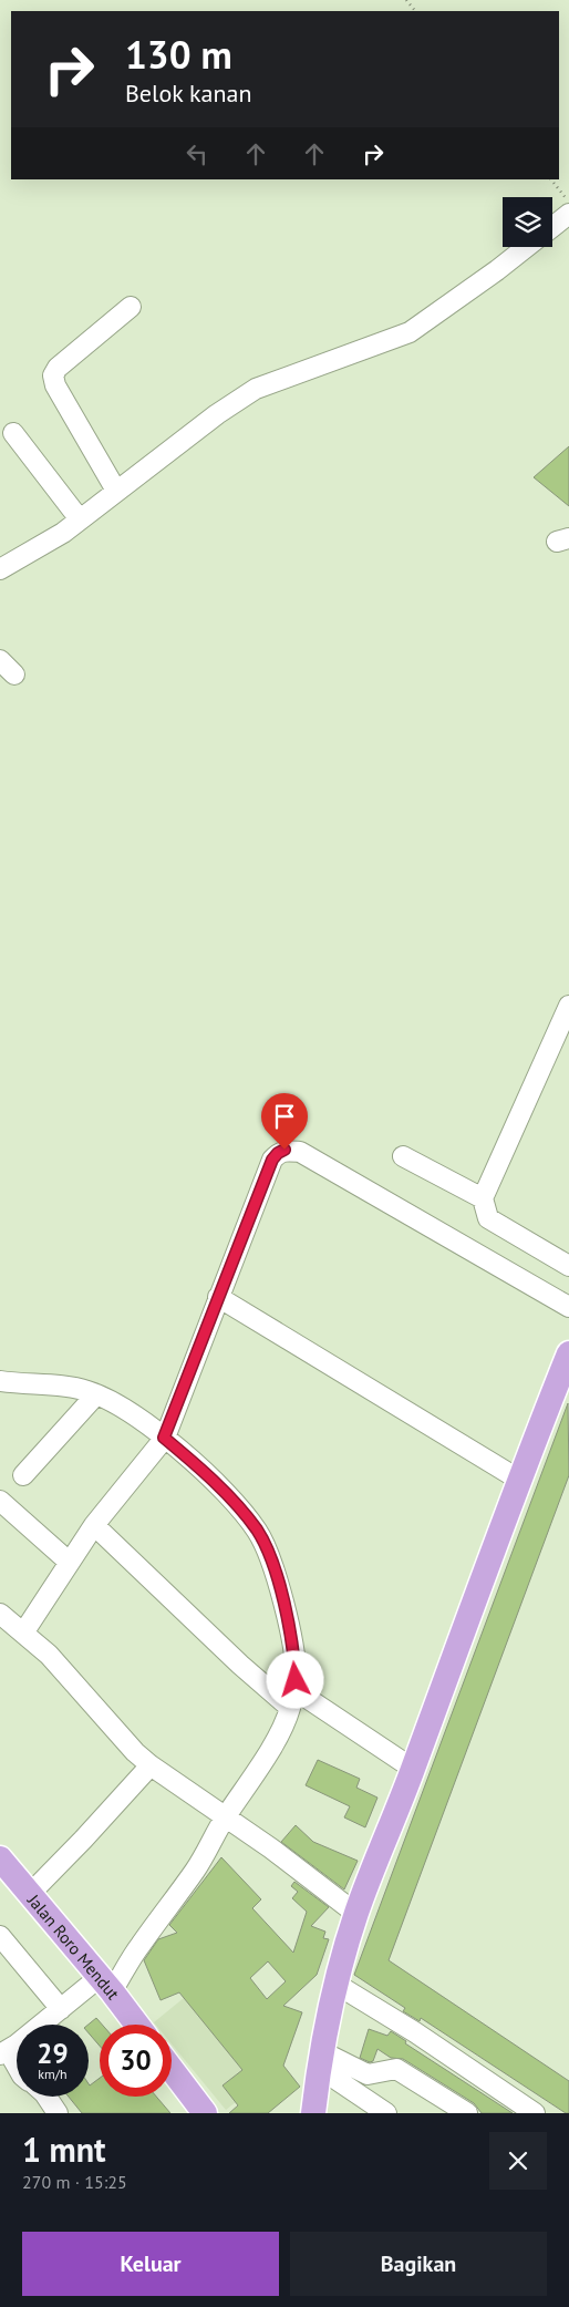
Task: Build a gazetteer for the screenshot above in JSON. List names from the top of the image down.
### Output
{
  "streets": {
    "main road": ["Jalan Roro Mendut"]
  },
  "page": {
    "turn": ["130 m", "Belok kanan"],
    "speed": "29 km/h",
    "limit": "30",
    "heading": ["1 mnt", "270 m · 15:25"],
    "buttons": ["Keluar", "Bagikan"]
  }
}
